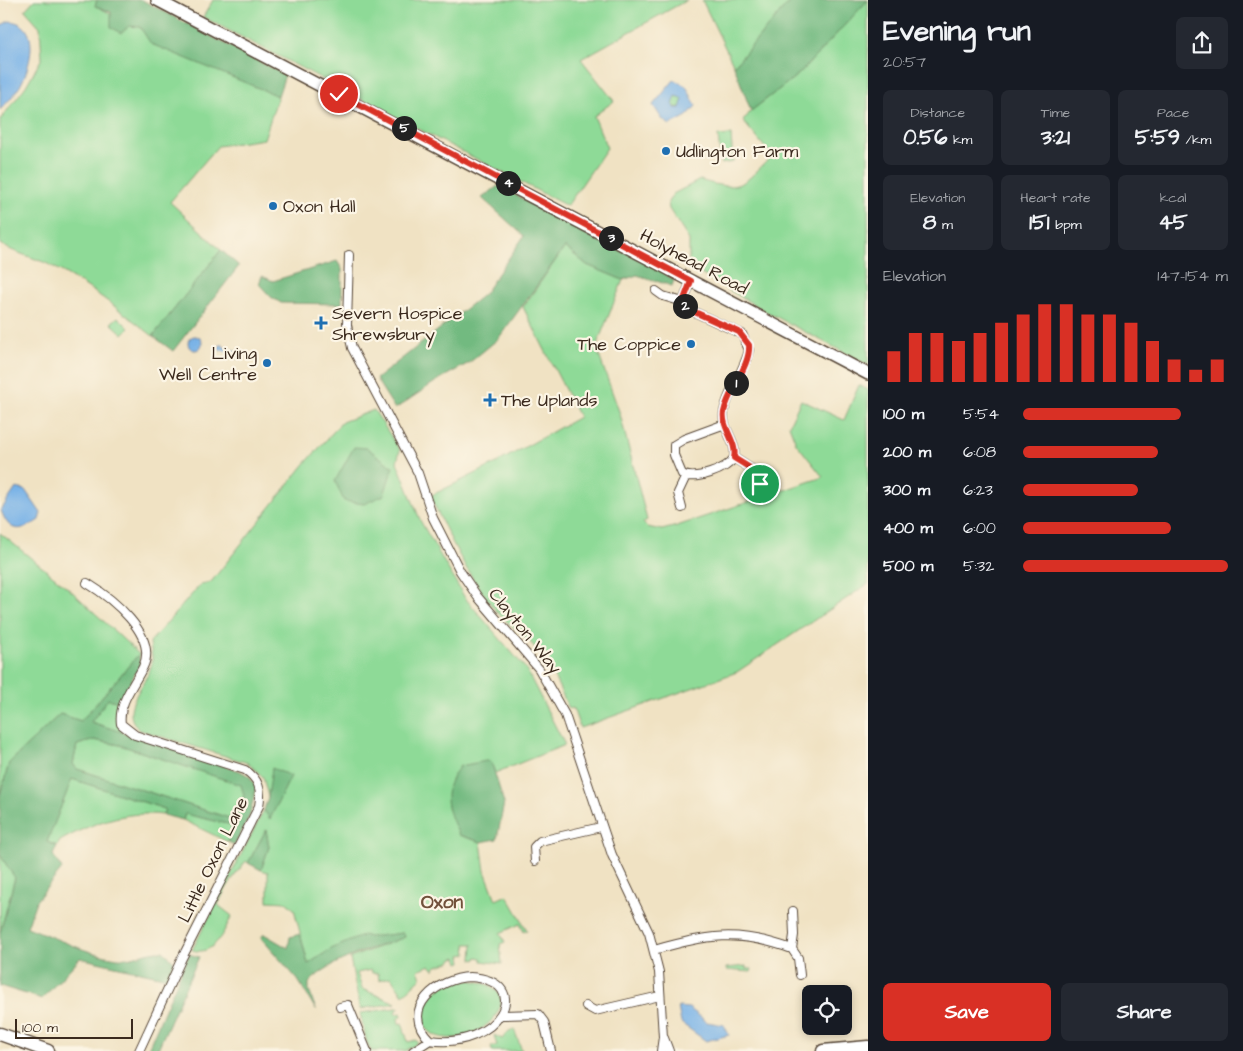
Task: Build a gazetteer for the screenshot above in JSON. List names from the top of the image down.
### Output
{
  "streets": {
    "main road": ["Holyhead Road"],
    "street": ["Clayton Way", "Little Oxon Lane"]
  },
  "districts": ["Oxon"],
  "places": {
    "other": [
      "Udlington Farm",
      "Oxon Hall",
      "The Coppice",
      "Living Well Centre"
    ],
    "health": ["Severn Hospice Shrewsbury", "The Uplands"]
  },
  "scale_bar": "100 m",
  "page": {
    "heading": ["Evening run", "20:57"],
    "stats": [
      ["Distance", "0.56 km"],
      ["Time", "3:21"],
      ["Pace", "5:59 /km"],
      ["Elevation", "8 m"],
      ["Heart rate", "151 bpm"],
      ["kcal", "45"]
    ],
    "pins": [
      "5",
      "4",
      "3",
      "2",
      "1"
    ],
    "chart": ["Elevation", "147–154 m"],
    "list": [
      {
        "name": "100 m",
        "note": "5:54"
      },
      {
        "name": "200 m",
        "note": "6:08"
      },
      {
        "name": "300 m",
        "note": "6:23"
      },
      {
        "name": "400 m",
        "note": "6:00"
      },
      {
        "name": "500 m",
        "note": "5:32"
      }
    ],
    "buttons": ["Save", "Share"],
    "scale": "100 m"
  }
}
